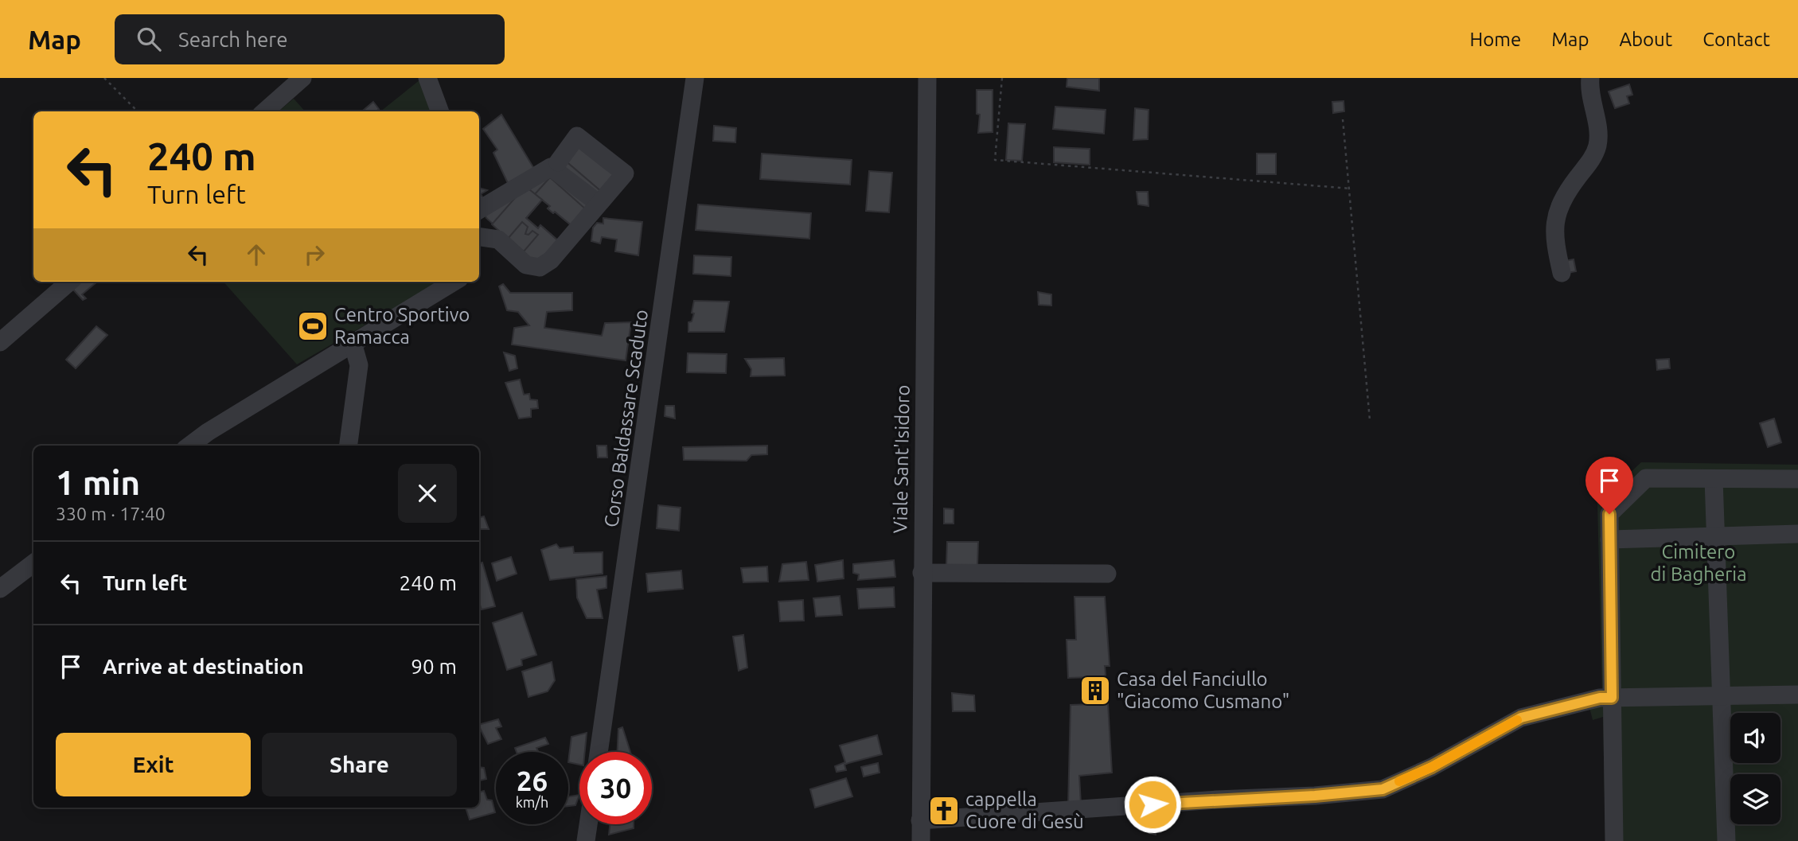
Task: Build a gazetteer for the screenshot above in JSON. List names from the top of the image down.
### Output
{
  "streets": {
    "street": ["Corso Baldassare Scaduto", "Viale Sant'Isidoro"]
  },
  "parks": ["Cimitero di Bagheria"],
  "places": {
    "sports": ["Centro Sportivo Ramacca"],
    "building": ["Casa del Fanciullo \"Giacomo Cusmano\""],
    "church": ["cappella Cuore di Gesù"]
  },
  "page": {
    "header": "Map",
    "search": "Search here",
    "nav": [
      "Home",
      "Map",
      "About",
      "Contact"
    ],
    "turn": ["240 m", "Turn left"],
    "heading": ["1 min", "330 m · 17:40"],
    "list": [
      {
        "name": "Turn left",
        "value": "240 m"
      },
      {
        "name": "Arrive at destination",
        "value": "90 m"
      }
    ],
    "buttons": ["Exit", "Share"],
    "speed": "26 km/h",
    "limit": "30"
  }
}
